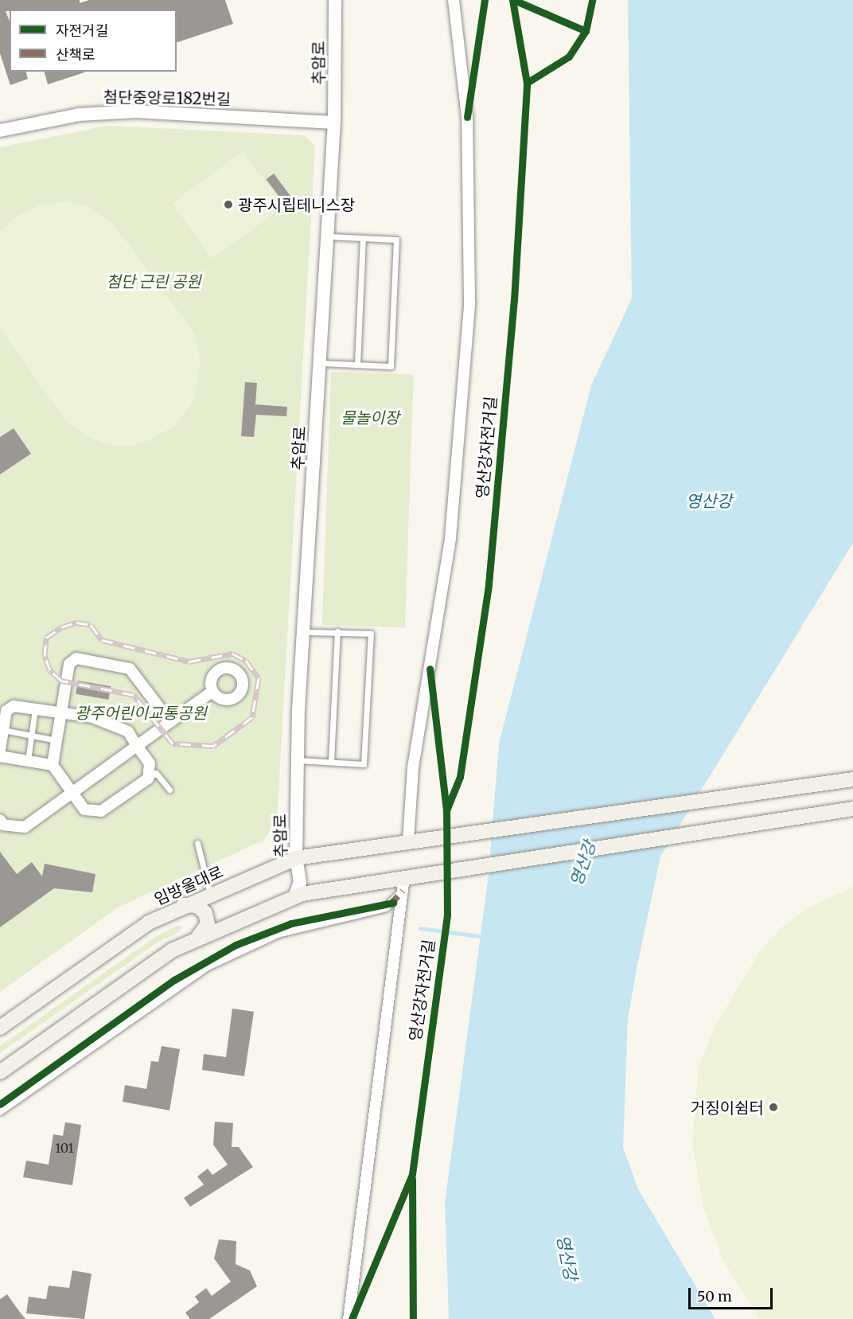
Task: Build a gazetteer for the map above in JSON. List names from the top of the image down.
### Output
{
  "streets": {
    "main road": ["임방울대로"],
    "street": ["추암로", "첨단중앙로182번길"],
    "cycle path": ["영산강자전거길"]
  },
  "crossings": [
    ["추암로", "첨단중앙로182번길"],
    ["추암로", "임방울대로"]
  ],
  "water": ["영산강"],
  "parks": ["첨단 근린 공원", "물놀이장", "광주어린이교통공원"],
  "places": ["광주시립테니스장", "거징이쉼터"],
  "house_numbers": ["101"],
  "legend": ["자전거길", "산책로"],
  "scale_bar": "50 m"
}
